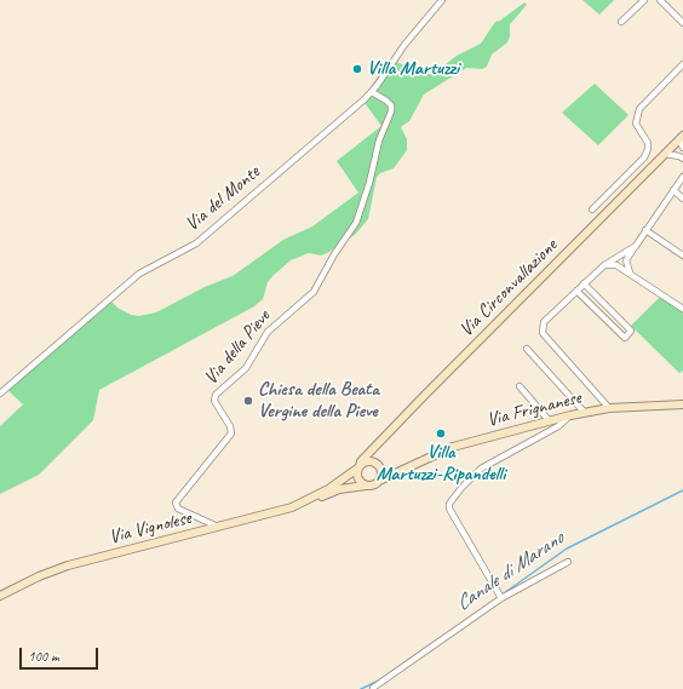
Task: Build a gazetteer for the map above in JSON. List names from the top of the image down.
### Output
{
  "streets": {
    "main road": ["Via Circonvallazione", "Via Frignanese", "Via Vignolese"],
    "street": ["Via del Monte", "Via della Pieve"]
  },
  "crossings": [
    ["Via del Monte", "Via della Pieve"],
    ["Via Circonvallazione", "Via Frignanese"],
    ["Via Circonvallazione", "Via Vignolese"],
    ["Via della Pieve", "Via Vignolese"]
  ],
  "water": ["Canale di Marano"],
  "places": ["Villa Martuzzi", "Chiesa della Beata Vergine della Pieve", "Villa Martuzzi-Ripandelli"],
  "scale_bar": "100 m"
}
